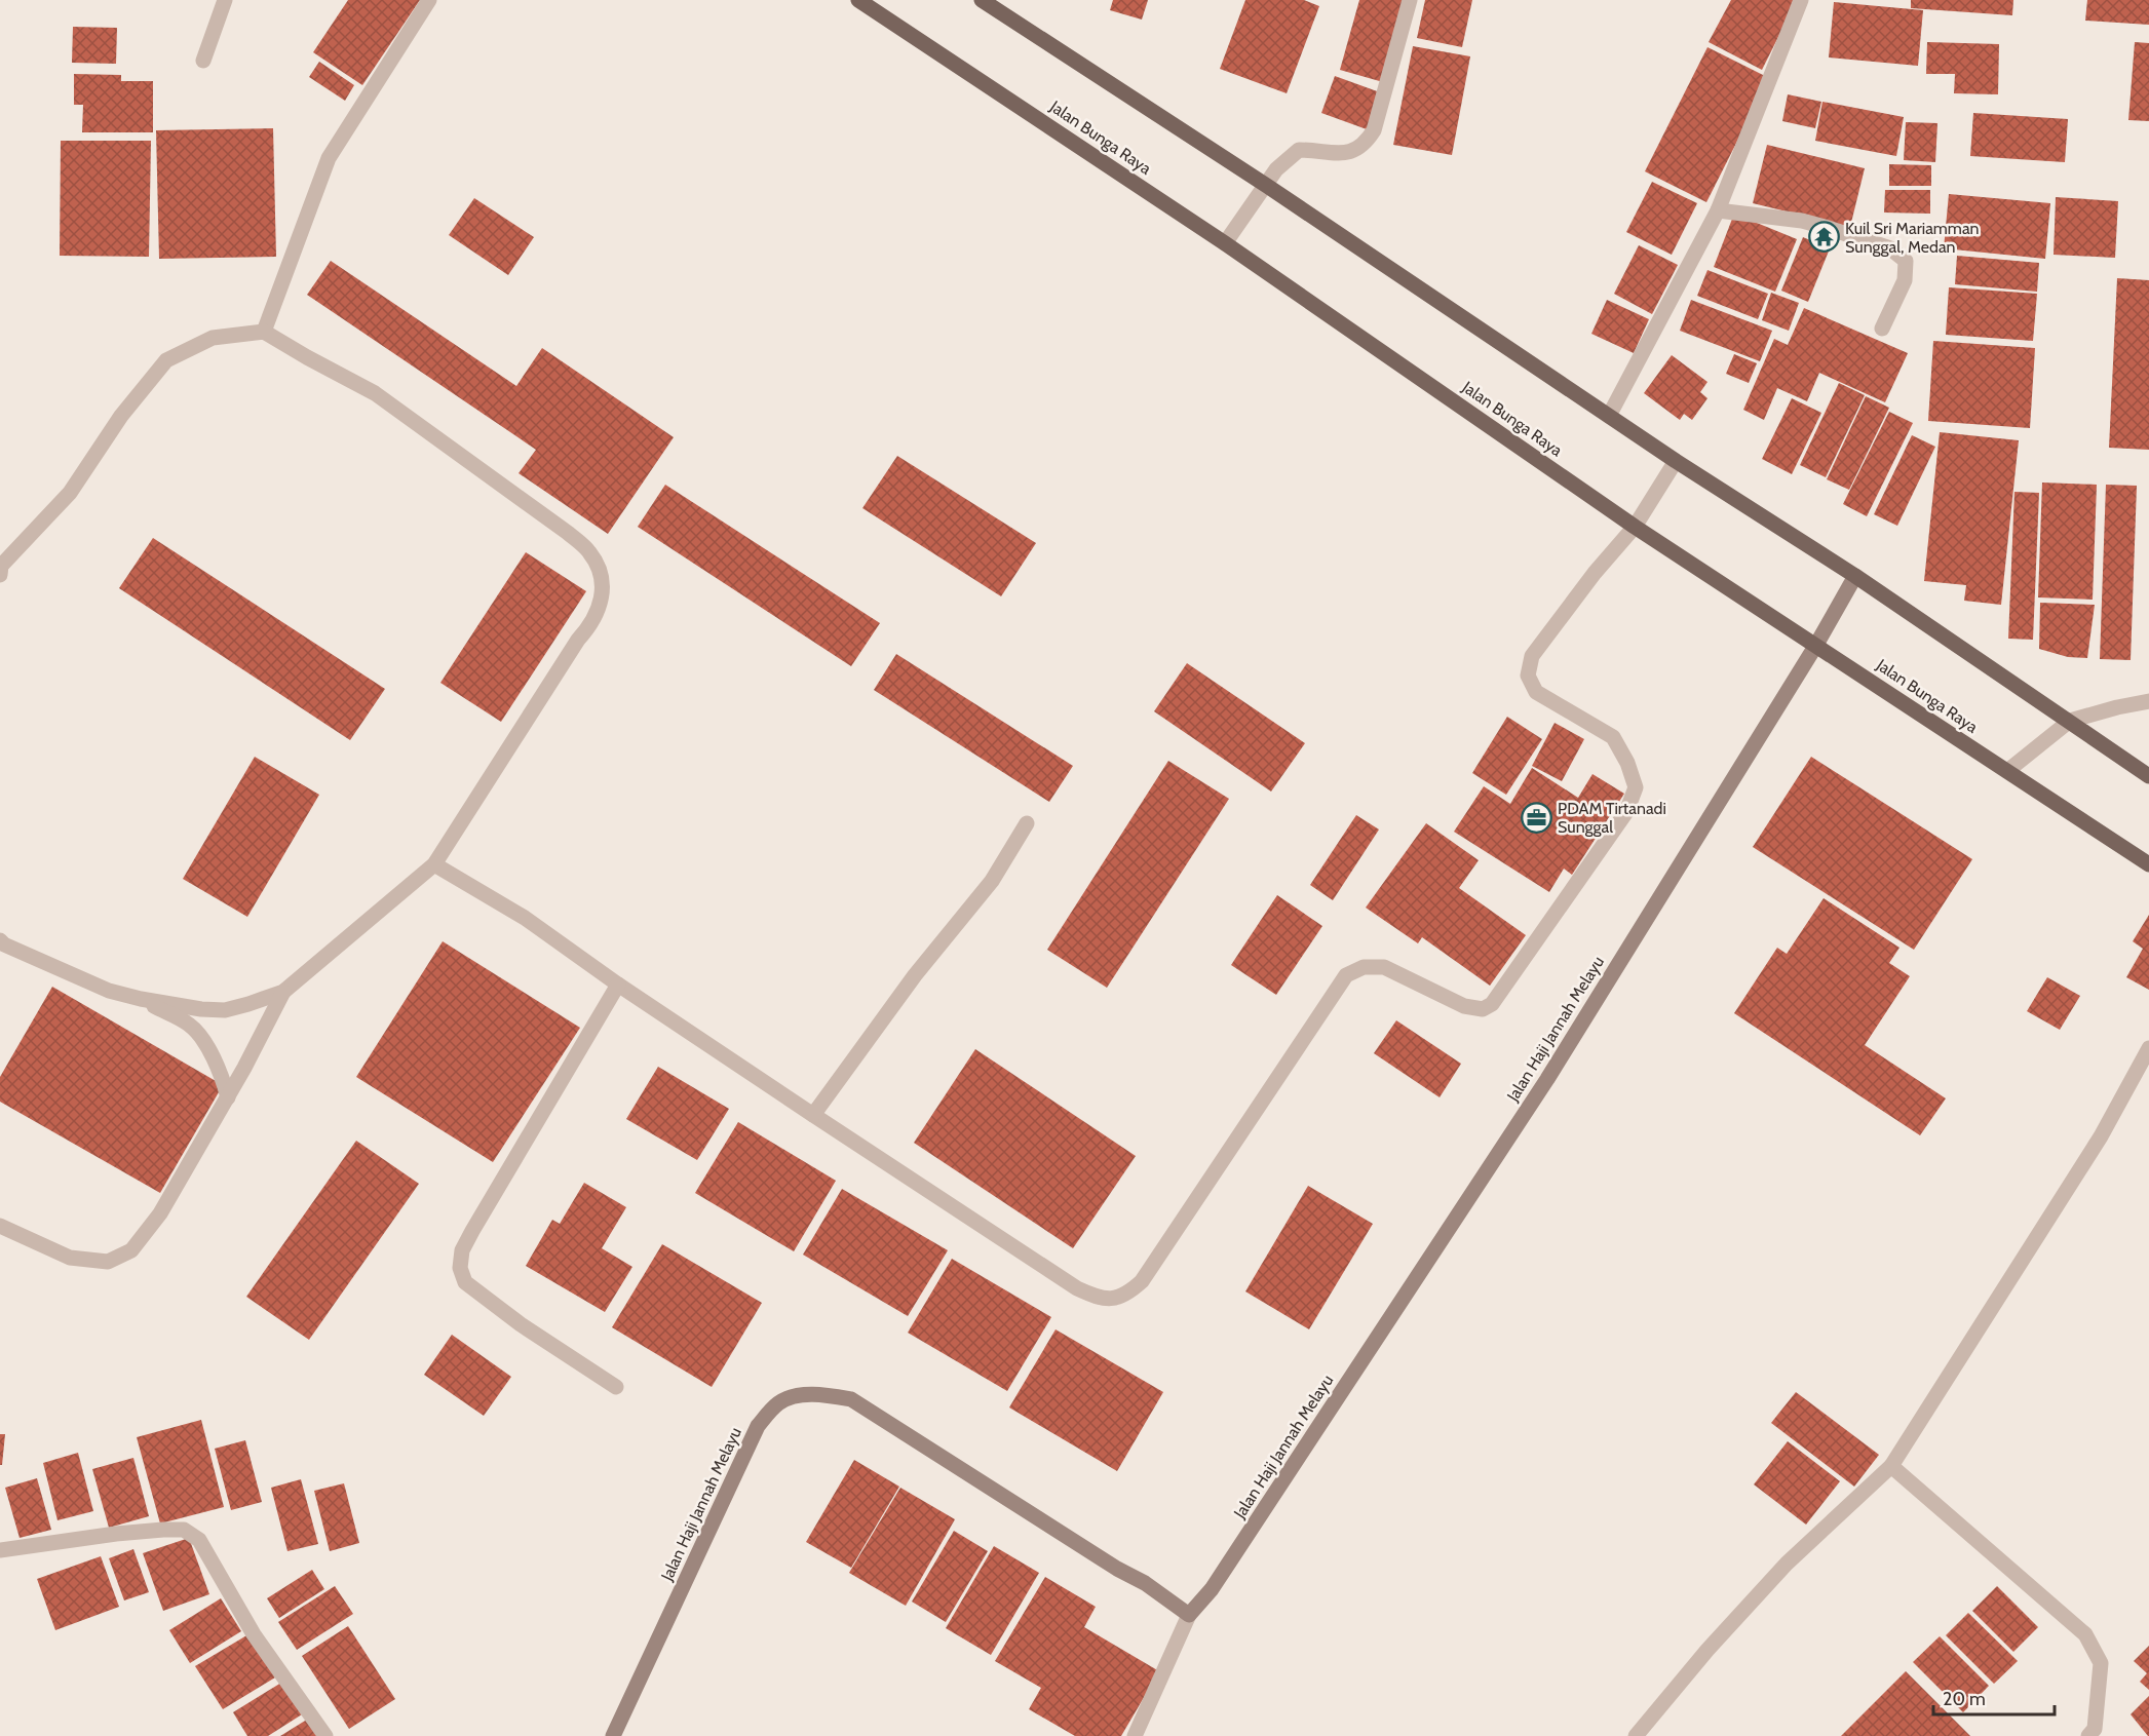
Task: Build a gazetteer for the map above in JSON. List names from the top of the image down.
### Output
{
  "streets": {
    "main road": ["Jalan Bunga Raya", "Jalan Haji Jannah Melayu"]
  },
  "crossings": [
    ["Jalan Bunga Raya", "Jalan Haji Jannah Melayu"]
  ],
  "places": {
    "temple": ["Kuil Sri Mariamman Sunggal, Medan"],
    "office": ["PDAM Tirtanadi Sunggal"]
  },
  "scale_bar": "20 m"
}
